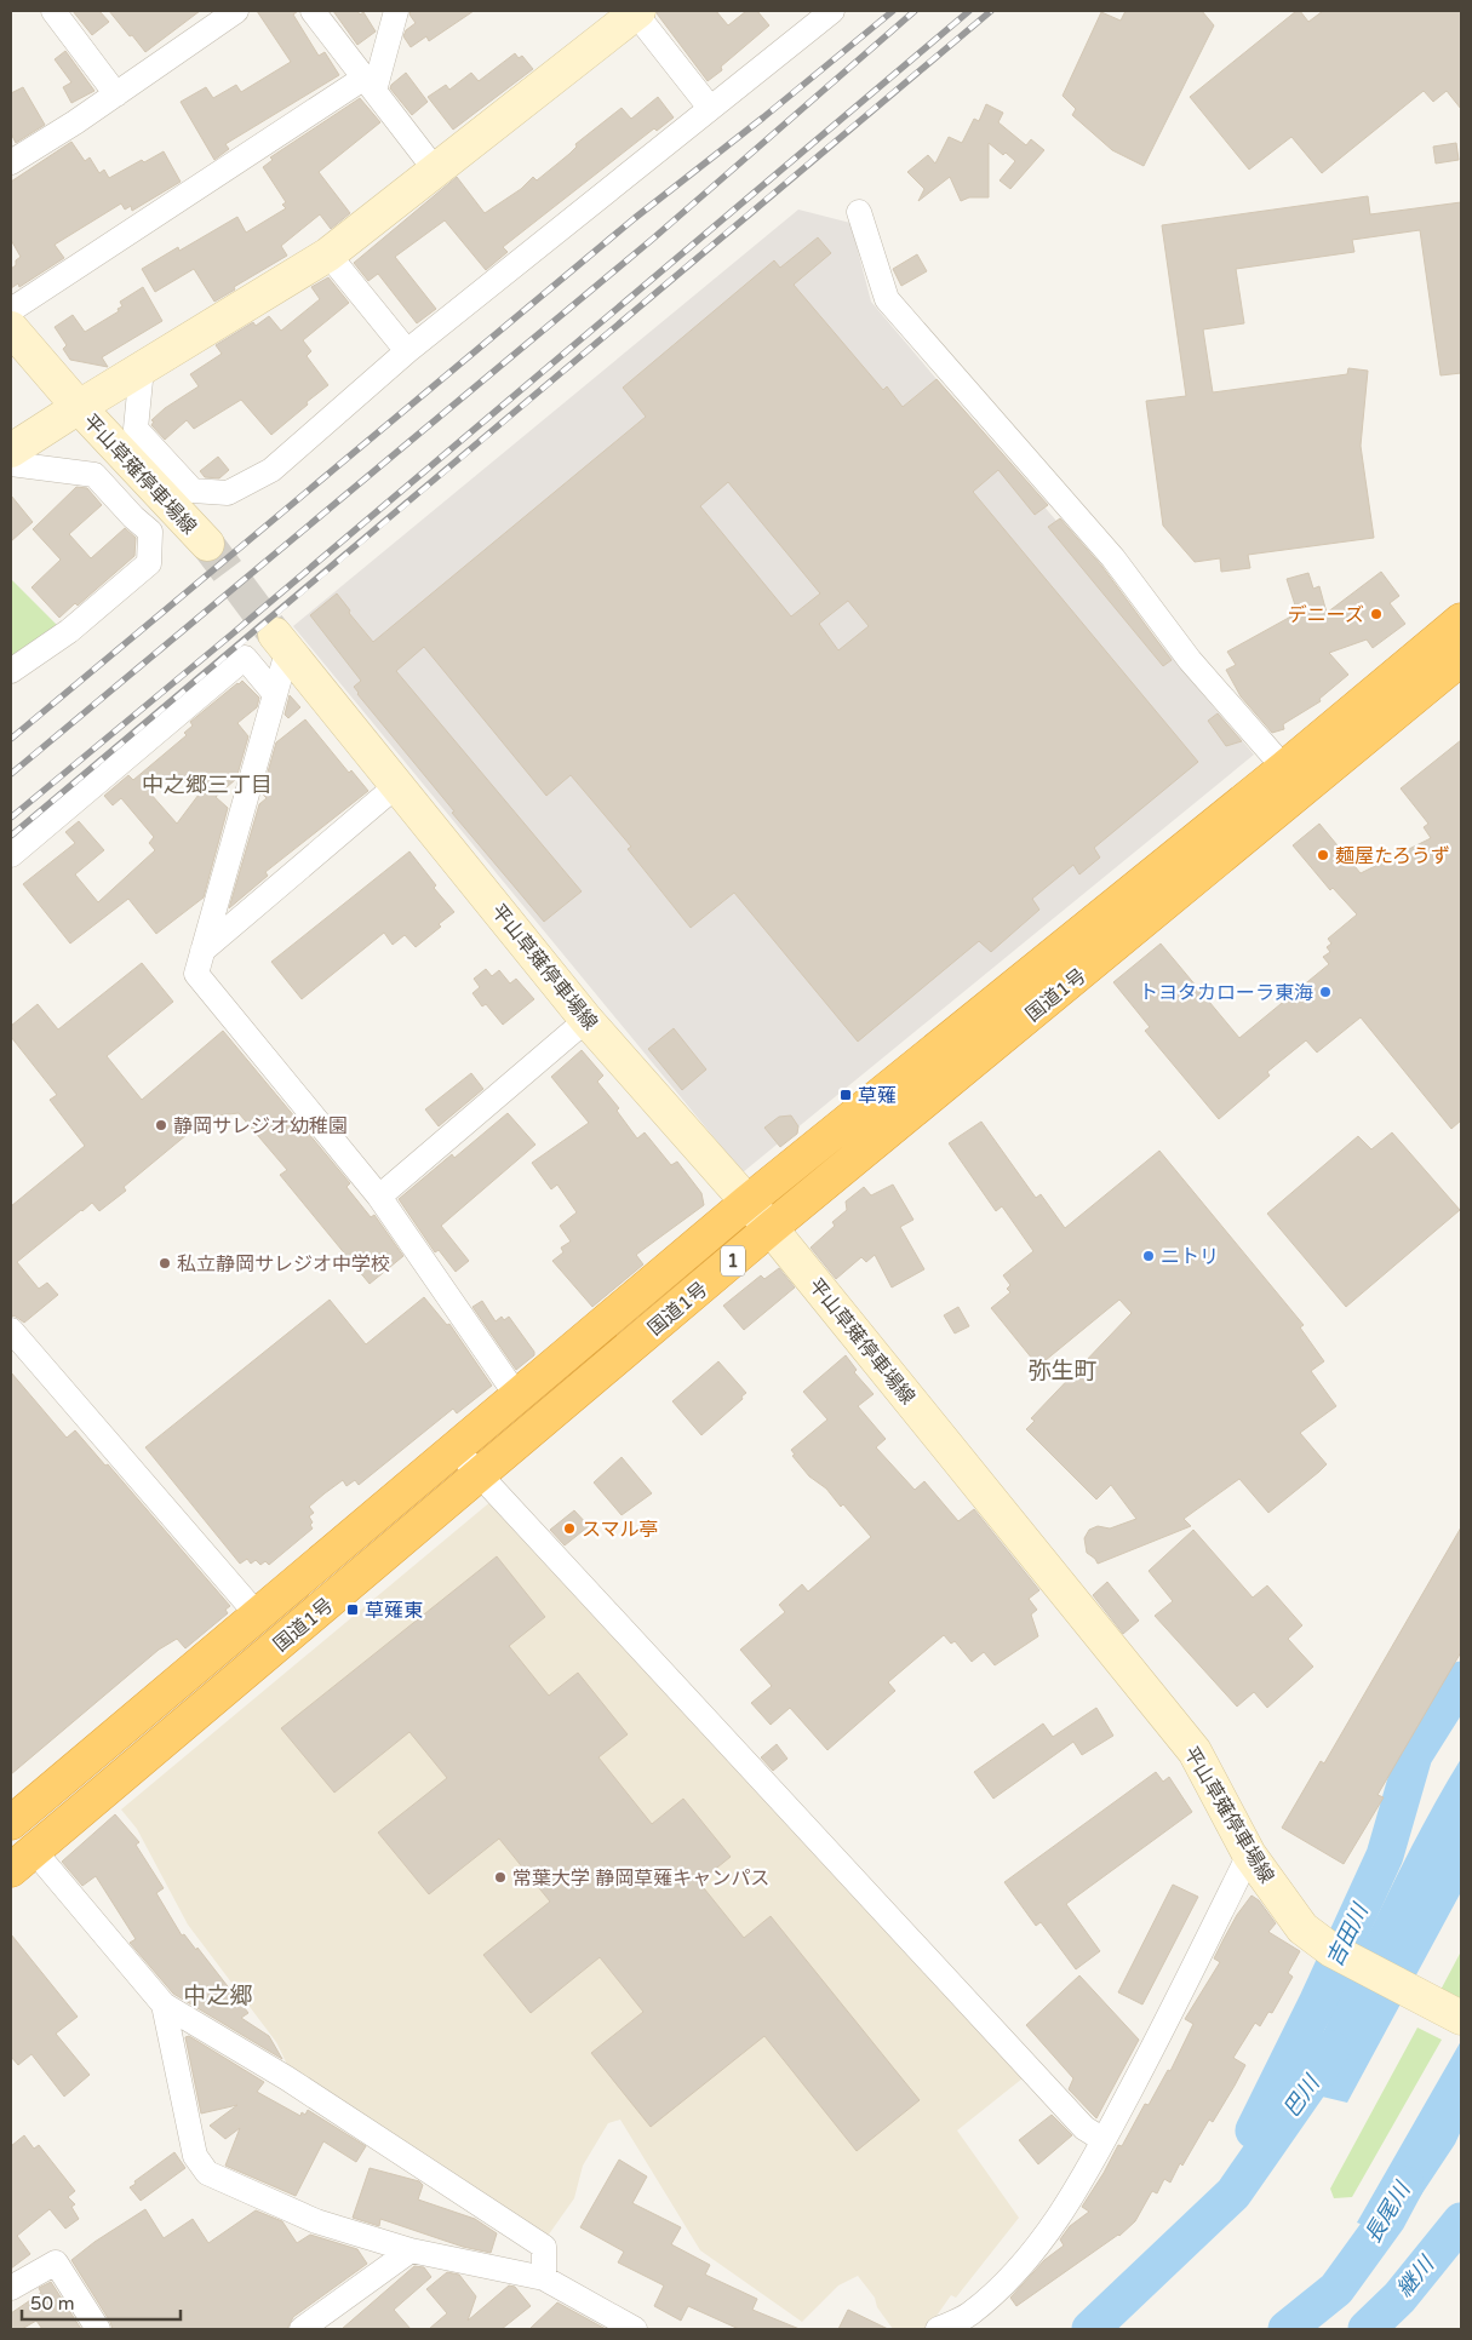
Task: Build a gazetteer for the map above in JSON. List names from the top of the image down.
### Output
{
  "streets": {
    "highway": ["国道1号", "1"],
    "main road": ["平山草薙停車場線"]
  },
  "crossings": [
    ["平山草薙停車場線", "国道1号"]
  ],
  "districts": ["中之郷三丁目", "弥生町", "中之郷"],
  "water": [
    "吉田川",
    "巴川",
    "長尾川",
    "継川"
  ],
  "places": {
    "other": [
      "デニーズ",
      "麺屋たろうず",
      "トヨタカローラ東海",
      "静岡サレジオ幼稚園",
      "ニトリ",
      "私立静岡サレジオ中学校",
      "スマル亭",
      "常葉大学 静岡草薙キャンパス"
    ],
    "transit": ["草薙", "草薙東"]
  },
  "scale_bar": "50 m"
}
